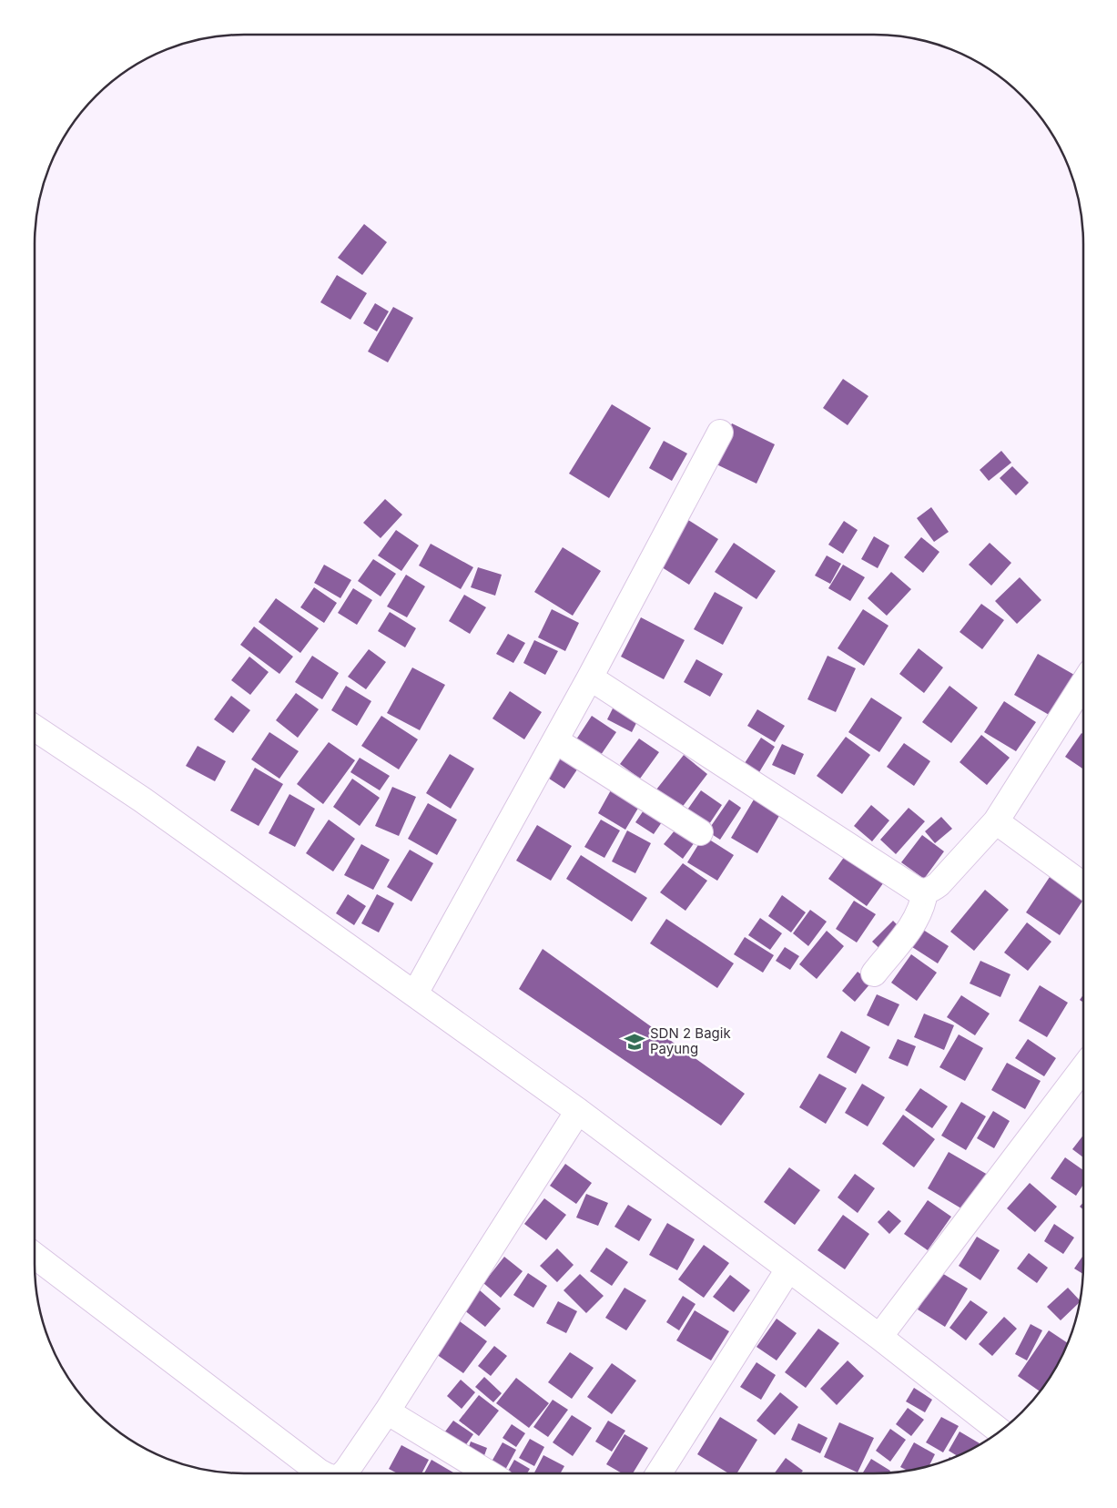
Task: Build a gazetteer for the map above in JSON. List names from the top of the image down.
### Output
{
  "places": {
    "school or university": ["SDN 2 Bagik Payung"]
  }
}
